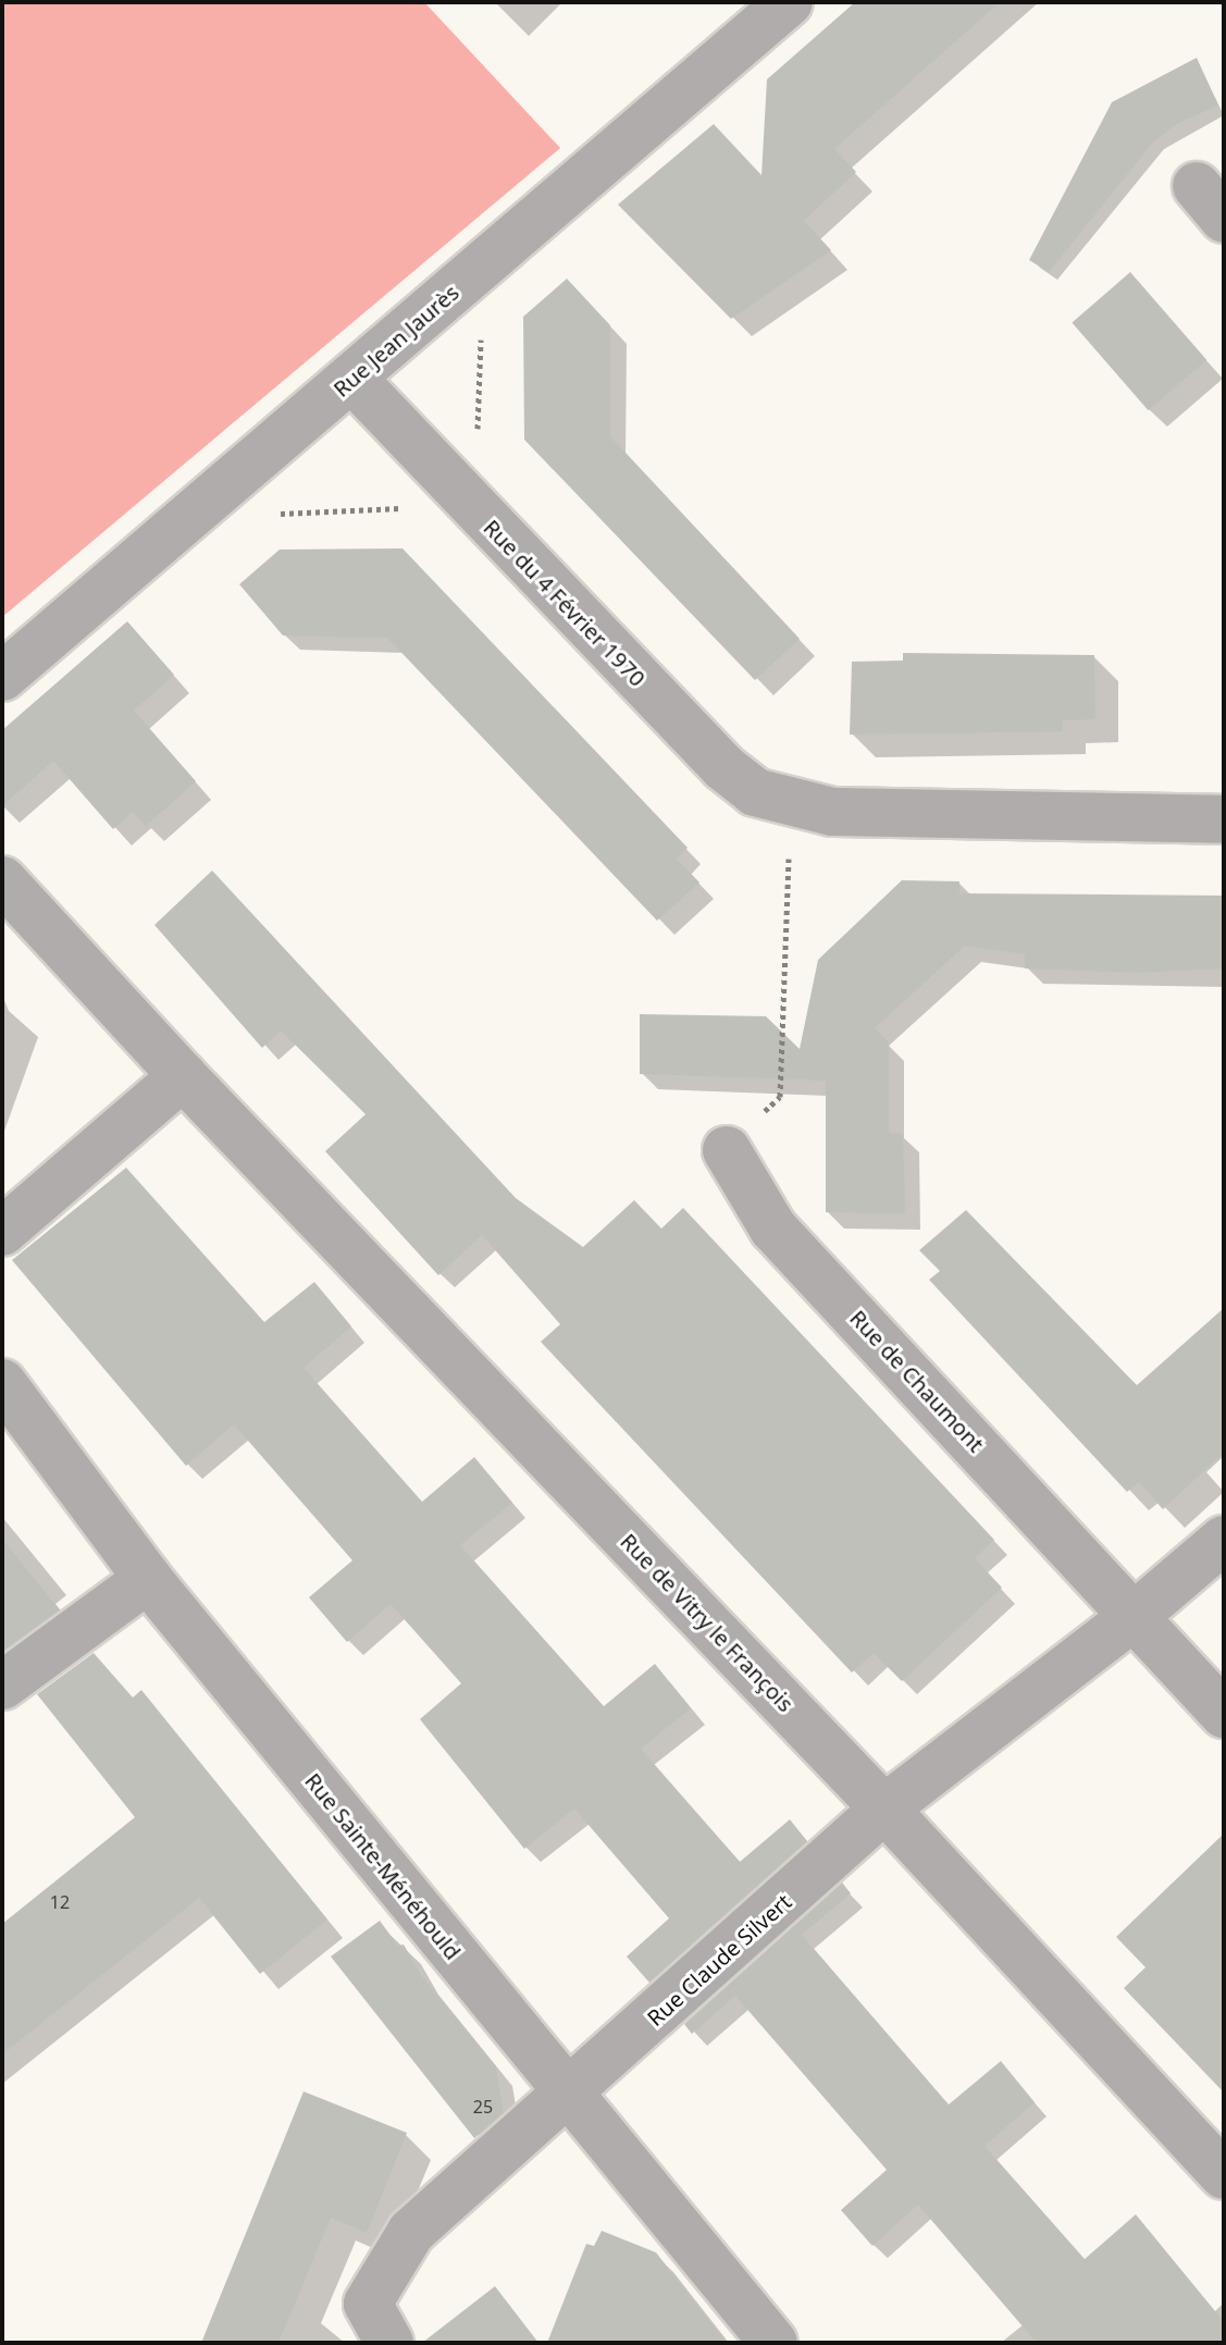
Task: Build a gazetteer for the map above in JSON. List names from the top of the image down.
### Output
{
  "streets": {
    "street": [
      "Rue Jean Jaurès",
      "Rue du 4 Février 1970",
      "Rue de Chaumont",
      "Rue de Vitry le François",
      "Rue Sainte-Ménéhould",
      "Rue Claude Silvert"
    ]
  },
  "crossings": [
    ["Rue Jean Jaurès", "Rue du 4 Février 1970"],
    ["Rue de Chaumont", "Rue Claude Silvert"],
    ["Rue de Vitry le François", "Rue Claude Silvert"],
    ["Rue Sainte-Ménéhould", "Rue Claude Silvert"]
  ],
  "house_numbers": ["12", "25"]
}
